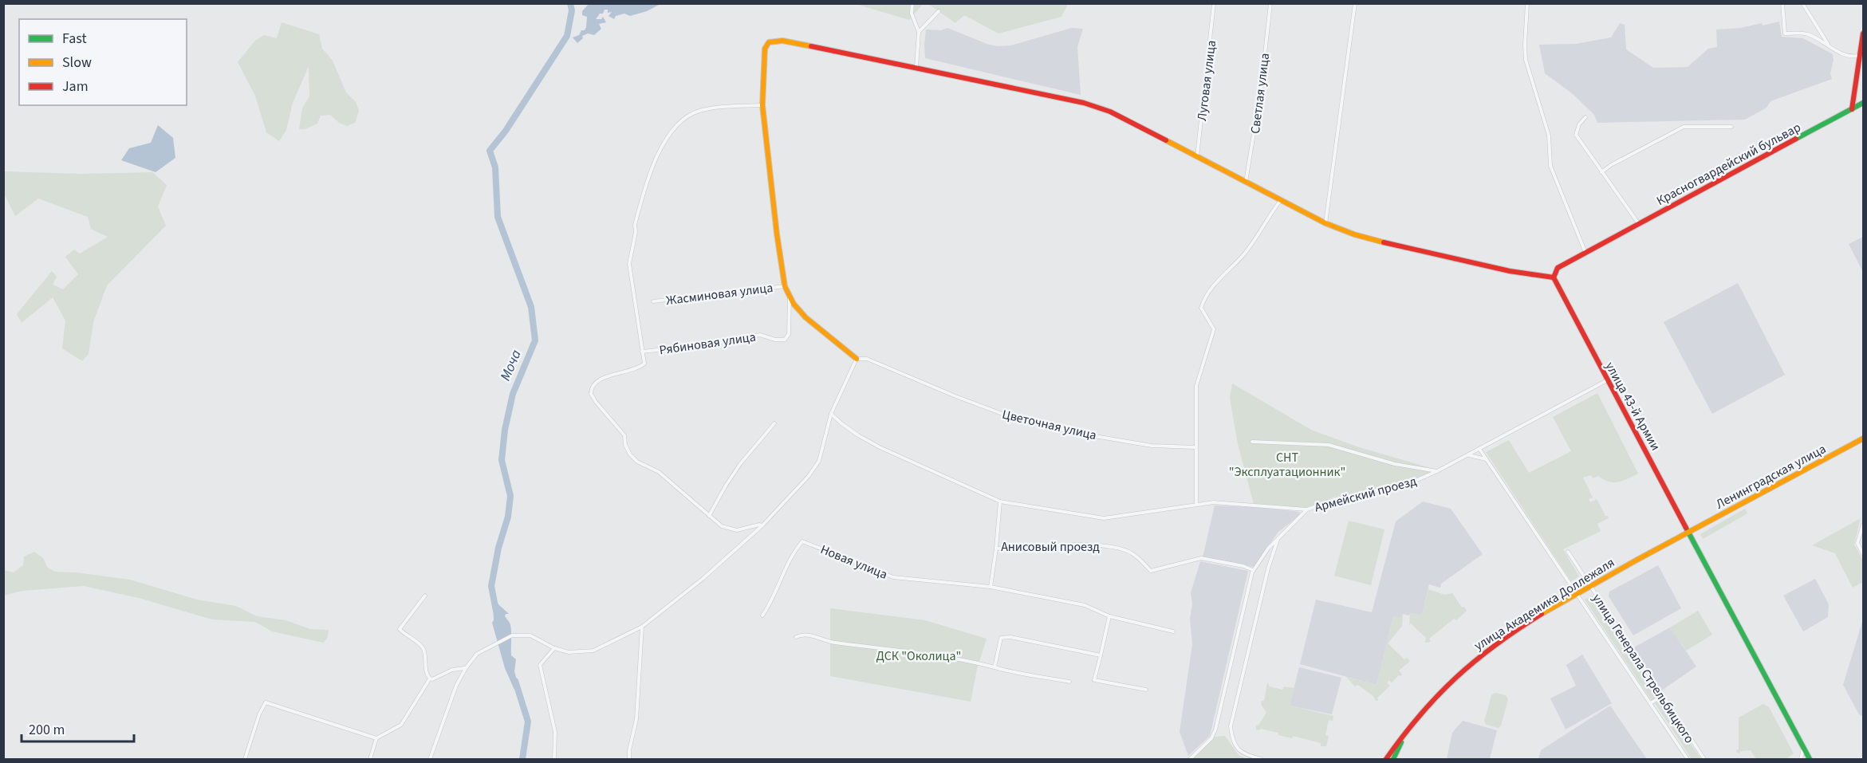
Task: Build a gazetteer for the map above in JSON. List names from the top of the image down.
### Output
{
  "streets": {
    "street": [
      "Луговая улица",
      "Светлая улица",
      "Красногвардейский бульвар",
      "Жасминовая улица",
      "Рябиновая улица",
      "улица 43-й Армии",
      "Цветочная улица",
      "Ленинградская улица",
      "Армейский проезд",
      "Анисовый проезд",
      "Новая улица",
      "улица Академика Доллежаля",
      "улица Генерала Стрельбицкого"
    ]
  },
  "crossings": [
    ["Красногвардейский бульвар", "улица 43-й Армии"],
    ["улица 43-й Армии", "Ленинградская улица"],
    ["улица 43-й Армии", "Армейский проезд"],
    ["улица 43-й Армии", "улица Академика Доллежаля"],
    ["Ленинградская улица", "улица Академика Доллежаля"],
    ["Армейский проезд", "улица Генерала Стрельбицкого"],
    ["улица Академика Доллежаля", "улица Генерала Стрельбицкого"]
  ],
  "water": ["Моча"],
  "parks": ["СНТ \"Эксплуатационник\"", "ДСК \"Околица\""],
  "legend": ["Fast", "Slow", "Jam"],
  "scale_bar": "200 m"
}
